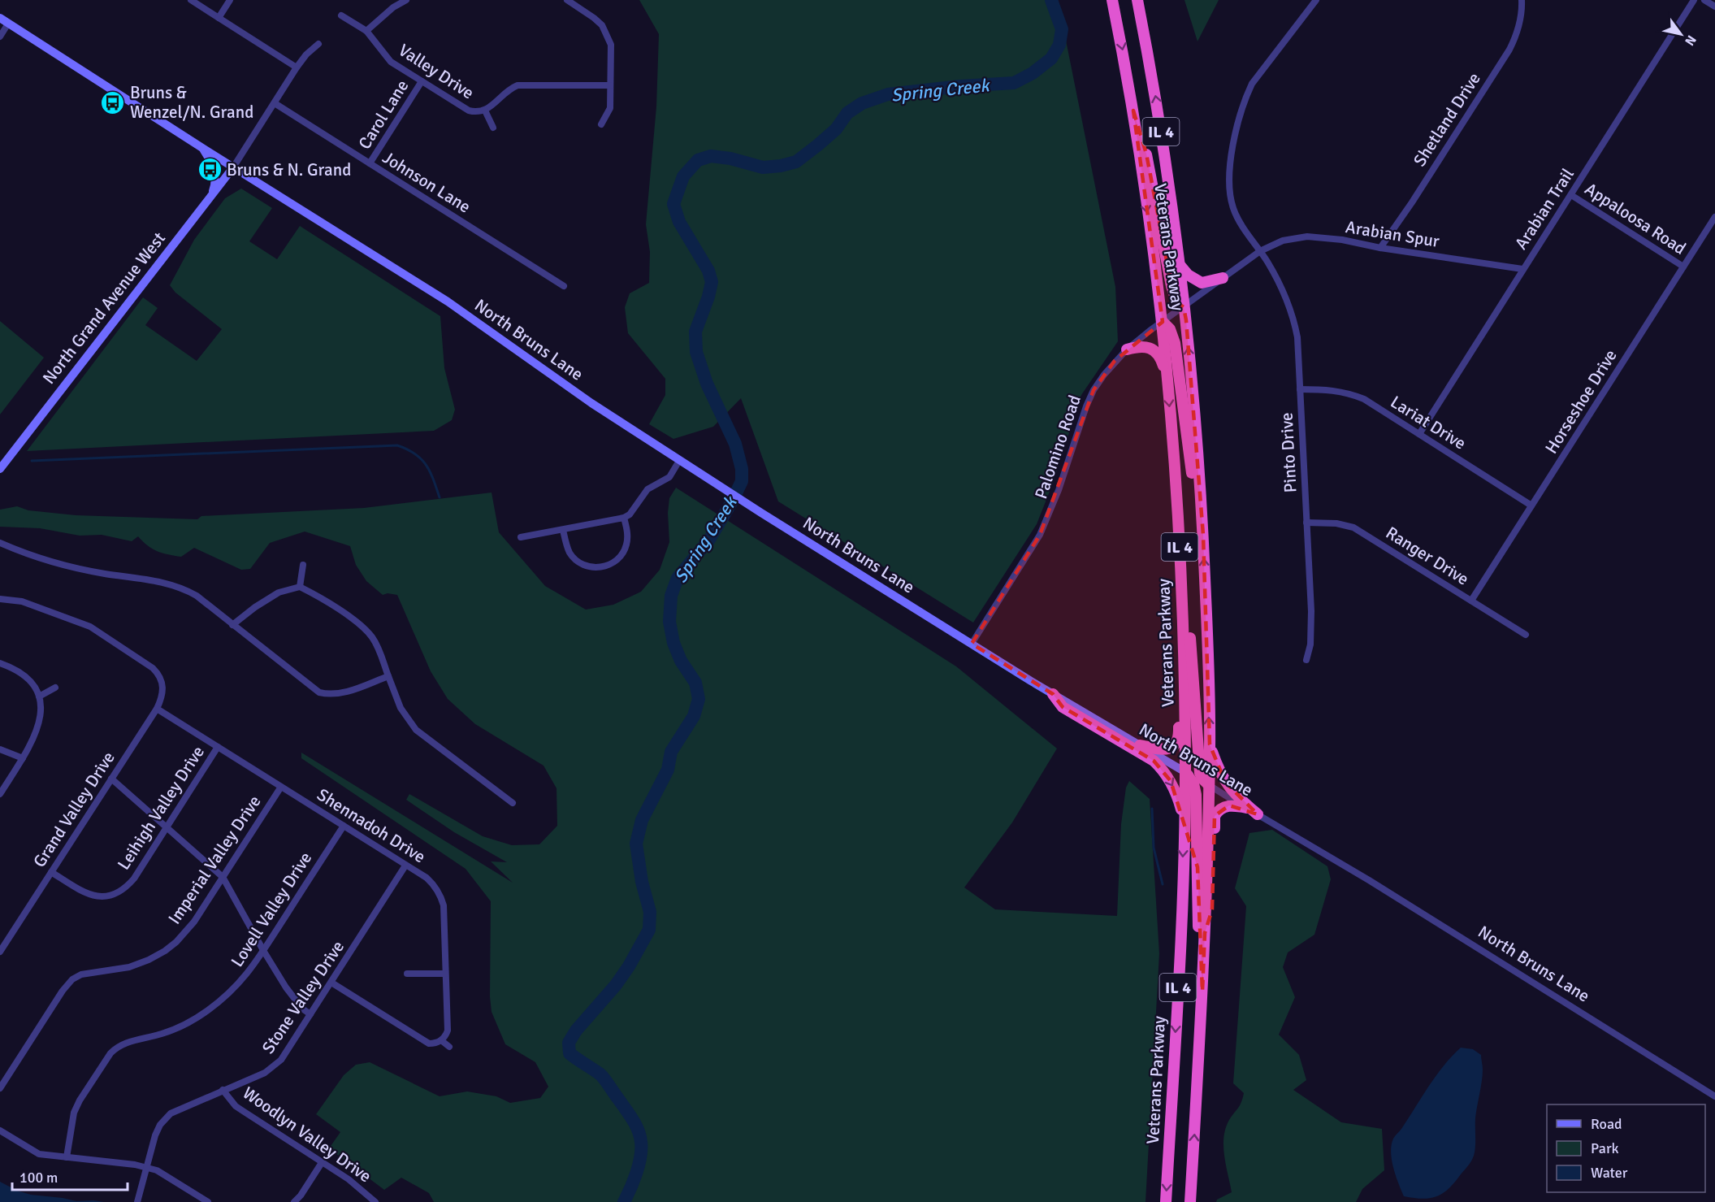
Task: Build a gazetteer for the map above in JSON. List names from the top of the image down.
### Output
{
  "streets": {
    "highway": ["IL 4", "Veterans Parkway"],
    "main road": ["North Grand Avenue West", "North Bruns Lane"],
    "street": [
      "Valley Drive",
      "Carol Lane",
      "Shetland Drive",
      "Johnson Lane",
      "Arabian Trail",
      "Appaloosa Road",
      "Arabian Spur",
      "Horseshoe Drive",
      "Lariat Drive",
      "Palomino Road",
      "Pinto Drive",
      "Ranger Drive",
      "Leihigh Valley Drive",
      "Grand Valley Drive",
      "Shennadoh Drive",
      "Imperial Valley Drive",
      "Lovell Valley Drive",
      "Stone Valley Drive",
      "Woodlyn Valley Drive"
    ]
  },
  "crossings": [
    ["Valley Drive", "Carol Lane"],
    ["Carol Lane", "Johnson Lane"],
    ["Shetland Drive", "Arabian Spur"],
    ["Arabian Trail", "Appaloosa Road"],
    ["Arabian Trail", "Arabian Spur"],
    ["Arabian Trail", "Lariat Drive"],
    ["Appaloosa Road", "Horseshoe Drive"],
    ["Arabian Spur", "Palomino Road"],
    ["Arabian Spur", "Pinto Drive"],
    ["Veterans Parkway", "North Bruns Lane"],
    ["Veterans Parkway", "Palomino Road"],
    ["North Grand Avenue West", "North Bruns Lane"],
    ["North Bruns Lane", "Palomino Road"],
    ["Horseshoe Drive", "Lariat Drive"],
    ["Horseshoe Drive", "Ranger Drive"],
    ["Lariat Drive", "Pinto Drive"],
    ["Palomino Road", "Pinto Drive"],
    ["Pinto Drive", "Ranger Drive"],
    ["Leihigh Valley Drive", "Grand Valley Drive"],
    ["Leihigh Valley Drive", "Shennadoh Drive"],
    ["Grand Valley Drive", "Shennadoh Drive"],
    ["Shennadoh Drive", "Imperial Valley Drive"],
    ["Shennadoh Drive", "Lovell Valley Drive"],
    ["Shennadoh Drive", "Stone Valley Drive"],
    ["Stone Valley Drive", "Woodlyn Valley Drive"]
  ],
  "water": ["Spring Creek"],
  "places": {
    "bus stop": ["Bruns & Wenzel/N. Grand", "Bruns & N. Grand"]
  },
  "legend": ["Road", "Park", "Water"],
  "scale_bar": "100 m",
  "north": "bottom right"
}
